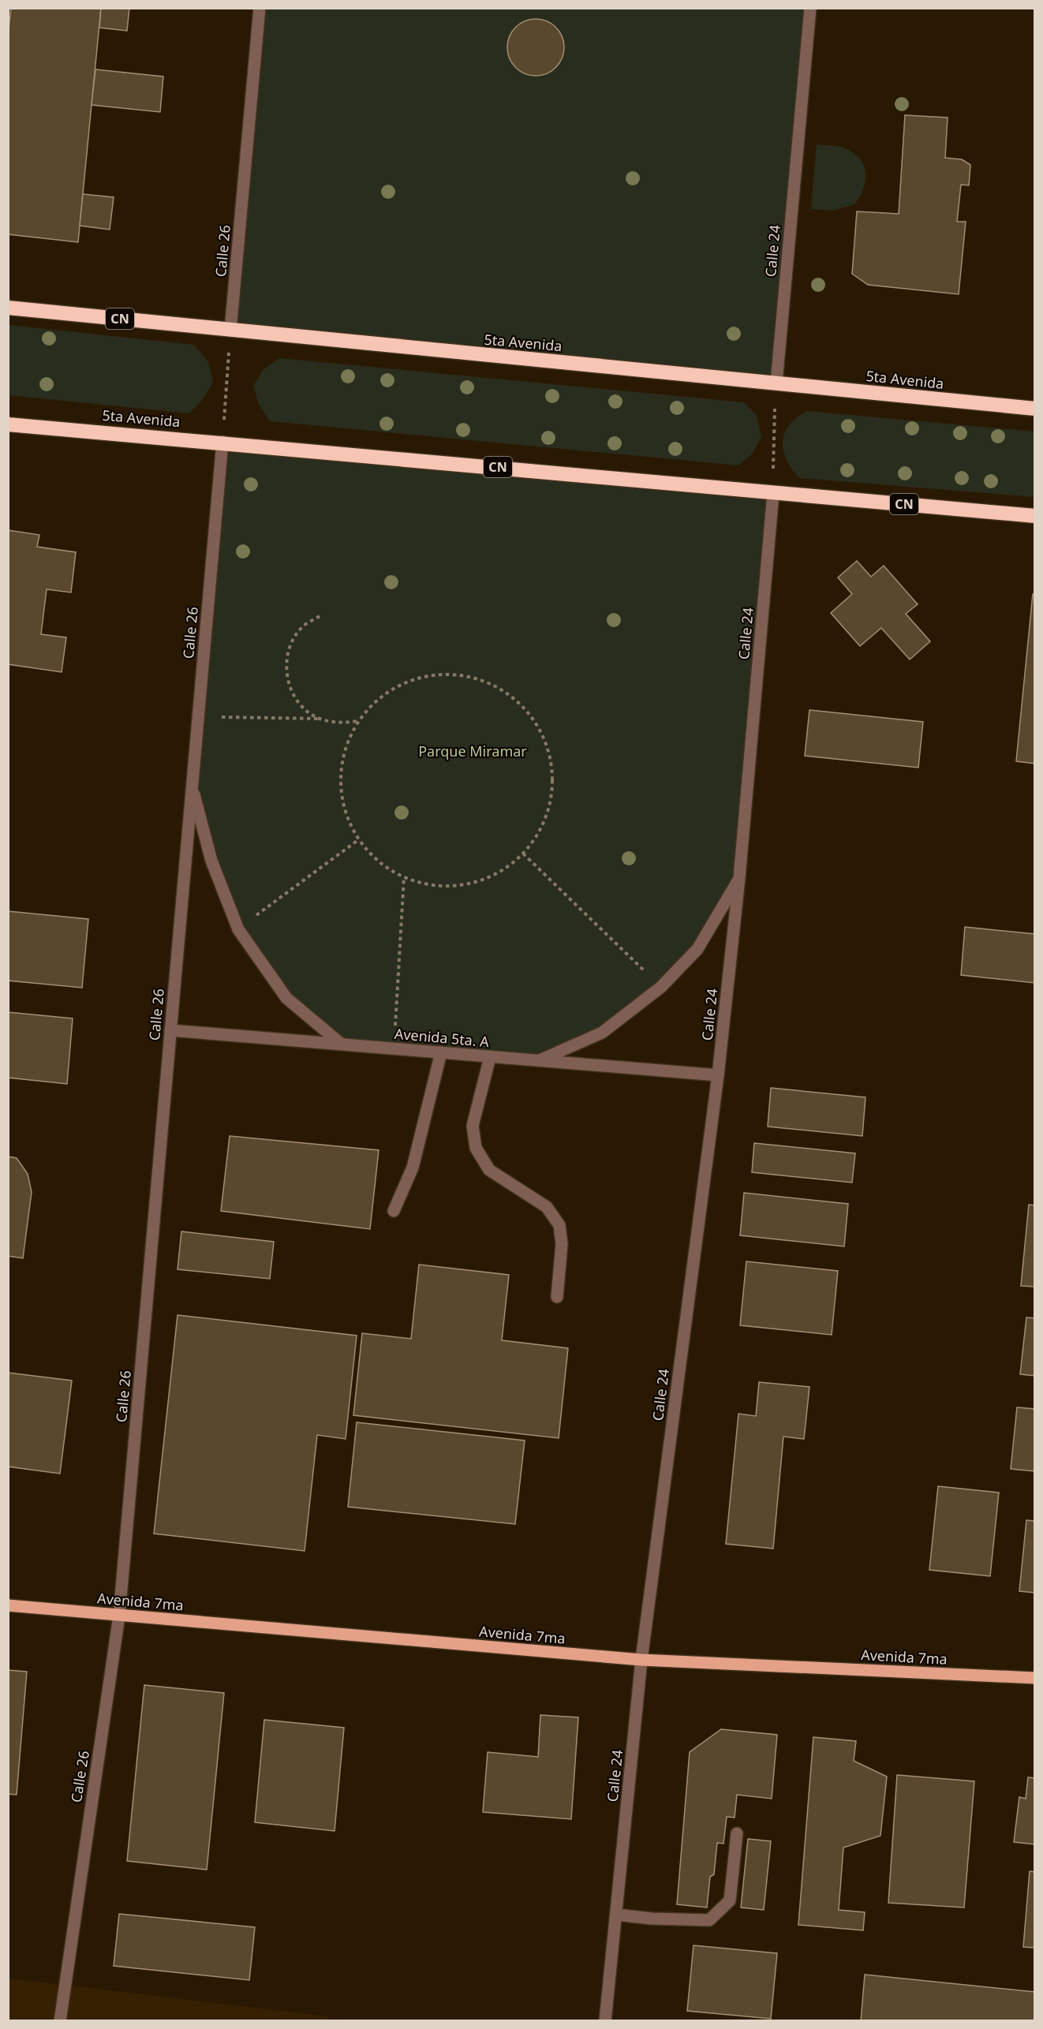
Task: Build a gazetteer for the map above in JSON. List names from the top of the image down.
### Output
{
  "streets": {
    "highway": ["CN", "5ta Avenida"],
    "main road": ["Avenida 7ma"],
    "street": ["Calle 26", "Calle 24", "Avenida 5ta. A"]
  },
  "crossings": [
    ["Calle 26", "5ta Avenida"],
    ["Calle 26", "Avenida 5ta. A"],
    ["Calle 26", "Avenida 7ma"],
    ["Calle 24", "5ta Avenida"],
    ["Calle 24", "Avenida 5ta. A"],
    ["Calle 24", "Avenida 7ma"]
  ],
  "parks": ["Parque Miramar"]
}
